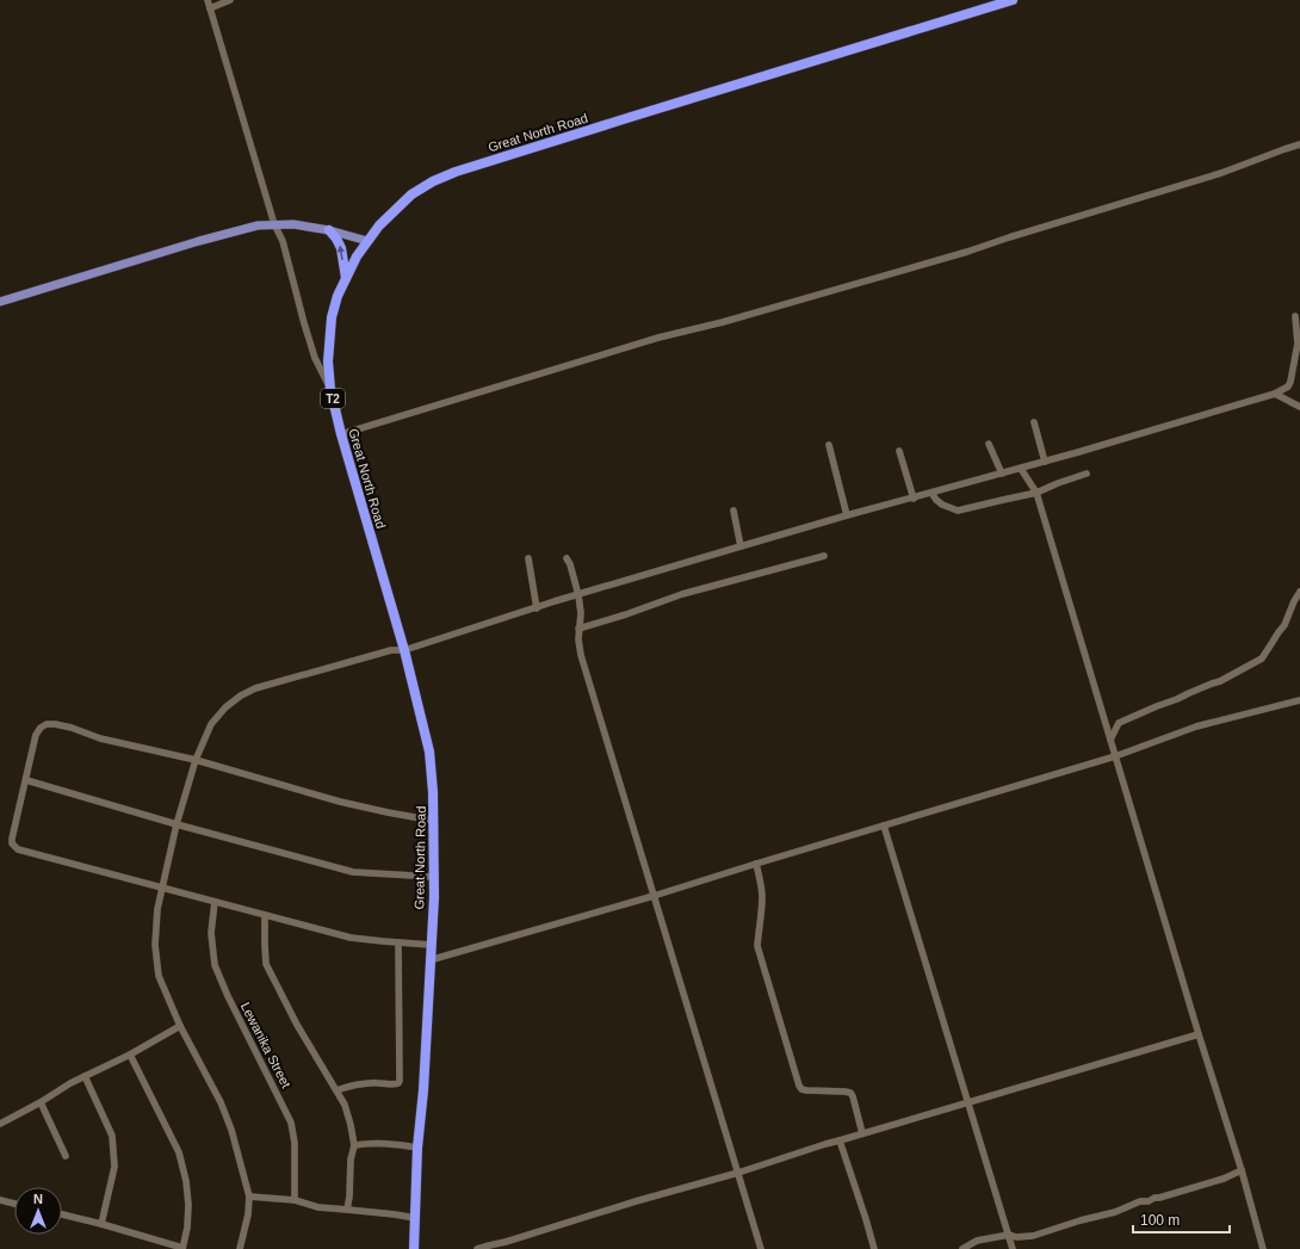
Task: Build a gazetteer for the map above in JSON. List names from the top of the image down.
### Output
{
  "streets": {
    "highway": ["Great North Road", "T2"],
    "street": ["Lewanika Street"]
  },
  "scale_bar": "100 m",
  "north": "top"
}
